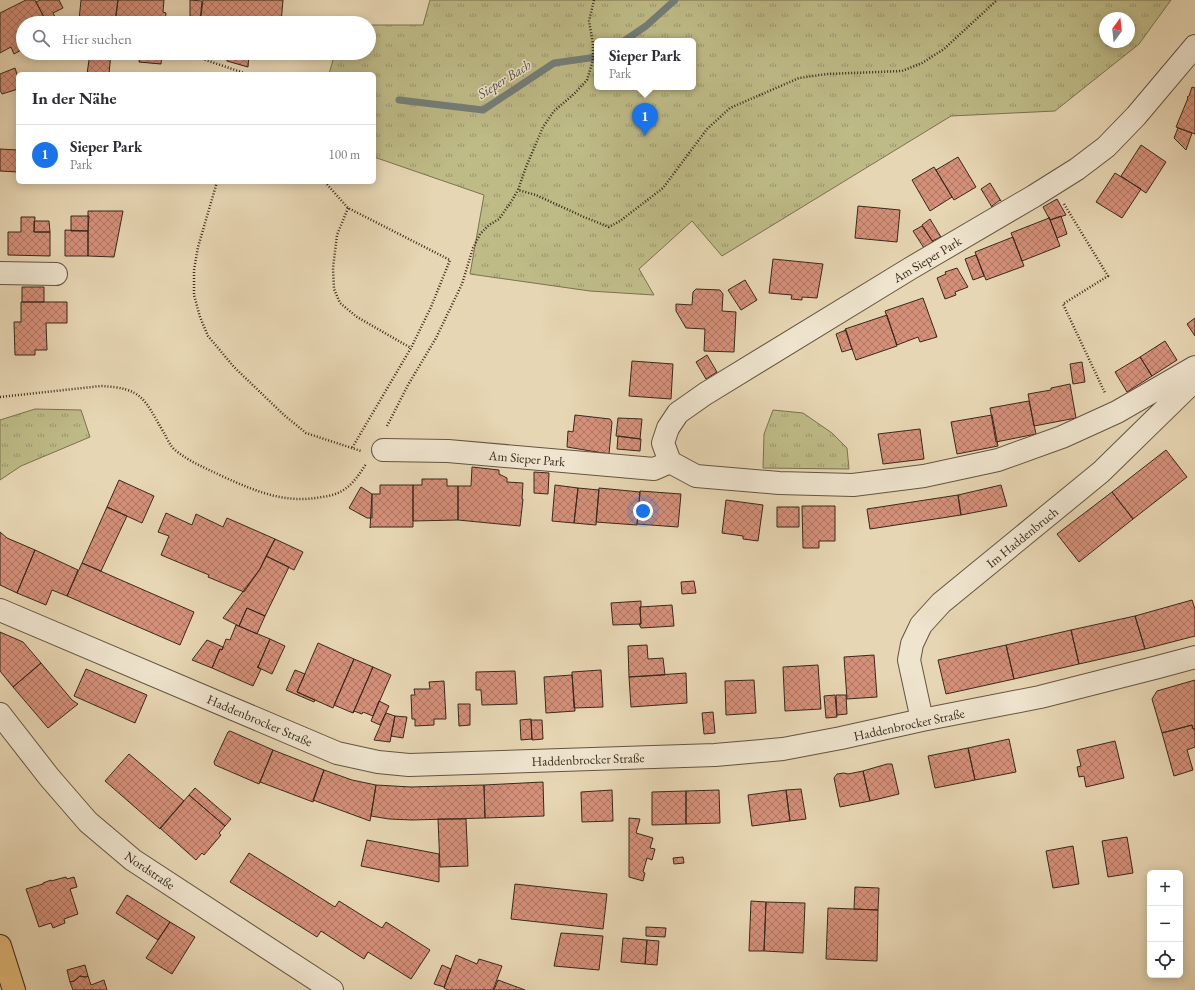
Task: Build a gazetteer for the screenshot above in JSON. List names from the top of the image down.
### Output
{
  "streets": {
    "street": [
      "Am Sieper Park",
      "Im Haddenbruch",
      "Haddenbrocker Straße",
      "Nordstraße"
    ]
  },
  "crossings": [
    ["Im Haddenbruch", "Haddenbrocker Straße"]
  ],
  "water": ["Sieper Bach"],
  "north": "top",
  "page": {
    "search": "Hier suchen",
    "popup": ["Sieper Park", "Park"],
    "heading": "In der Nähe",
    "pins": "1",
    "list": [
      {
        "mark": "1",
        "name": "Sieper Park",
        "note": "Park",
        "value": "100 m"
      }
    ],
    "map_buttons": ["+", "−"]
  }
}
